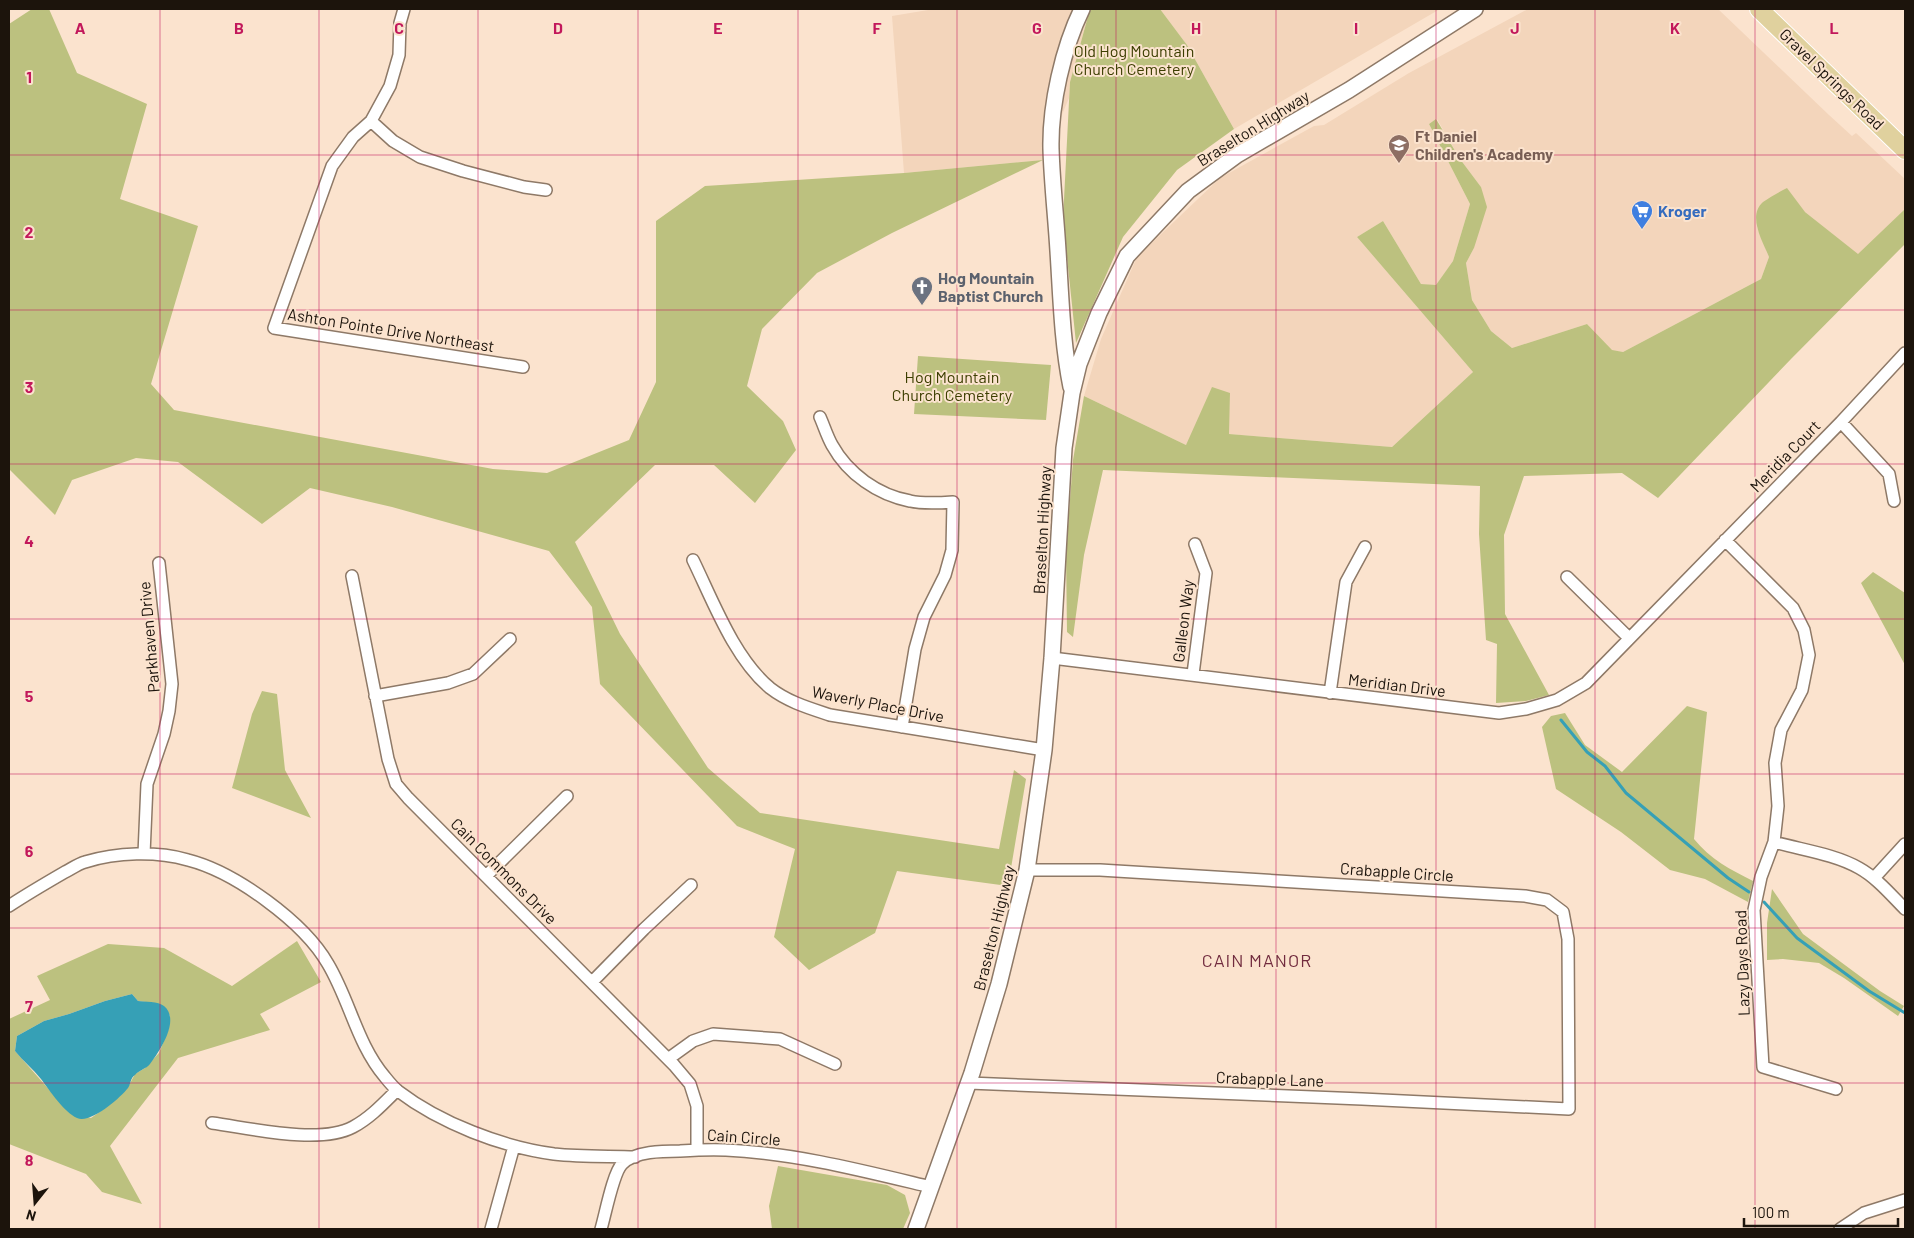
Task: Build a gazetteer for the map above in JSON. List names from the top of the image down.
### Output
{
  "streets": {
    "main road": ["Gravel Springs Road", "Braselton Highway"],
    "street": [
      "Ashton Pointe Drive Northeast",
      "Meridia Court",
      "Galleon Way",
      "Parkhaven Drive",
      "Meridian Drive",
      "Waverly Place Drive",
      "Cain Commons Drive",
      "Crabapple Circle",
      "Lazy Days Road",
      "Crabapple Lane",
      "Cain Circle"
    ]
  },
  "crossings": [
    ["Braselton Highway", "Meridian Drive"],
    ["Braselton Highway", "Waverly Place Drive"],
    ["Braselton Highway", "Crabapple Circle"],
    ["Braselton Highway", "Crabapple Lane"],
    ["Braselton Highway", "Cain Circle"],
    ["Meridia Court", "Lazy Days Road"],
    ["Galleon Way", "Meridian Drive"],
    ["Cain Commons Drive", "Cain Circle"],
    ["Crabapple Circle", "Crabapple Lane"]
  ],
  "districts": ["CAIN MANOR"],
  "parks": ["Old Hog Mountain Church Cemetery", "Hog Mountain Church Cemetery"],
  "places": {
    "school or university": ["Ft Daniel Children's Academy"],
    "supermarket": ["Kroger"],
    "church": ["Hog Mountain Baptist Church"]
  },
  "scale_bar": "100 m",
  "north": "bottom",
  "grid": {
    "columns": [
      "A",
      "B",
      "C",
      "D",
      "E",
      "F",
      "G",
      "H",
      "I",
      "J",
      "K",
      "L"
    ],
    "rows": [
      "1",
      "2",
      "3",
      "4",
      "5",
      "6",
      "7",
      "8"
    ]
  }
}
